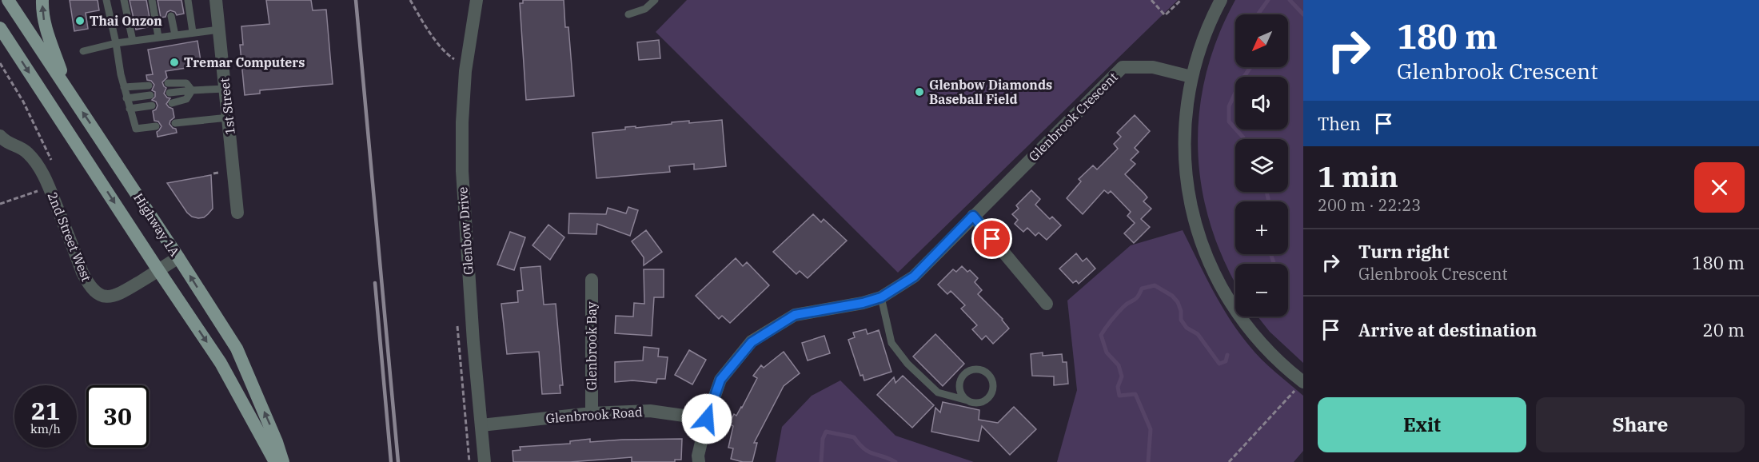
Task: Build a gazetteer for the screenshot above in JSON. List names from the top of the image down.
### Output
{
  "streets": {
    "main road": ["Highway 1A"],
    "street": [
      "1st Street",
      "Glenbrook Crescent",
      "Glenbow Drive",
      "2nd Street West",
      "Glenbrook Bay",
      "Glenbrook Road"
    ]
  },
  "crossings": [
    ["Glenbrook Crescent", "Glenbrook Road"],
    ["Highway 1A", "2nd Street West"],
    ["Glenbow Drive", "Glenbrook Road"],
    ["Glenbrook Bay", "Glenbrook Road"]
  ],
  "places": ["Thai Onzon", "Tremar Computers", "Glenbow Diamonds Baseball Field"],
  "north": "bottom left",
  "page": {
    "turn": ["180 m", "Glenbrook Crescent"],
    "map_buttons": ["+", "−"],
    "then": "Then",
    "heading": ["1 min", "200 m · 22:23"],
    "list": [
      {
        "name": "Turn right",
        "note": "Glenbrook Crescent",
        "value": "180 m"
      },
      {
        "name": "Arrive at destination",
        "value": "20 m"
      }
    ],
    "speed": "21 km/h",
    "limit": "30",
    "buttons": ["Exit", "Share"]
  }
}
